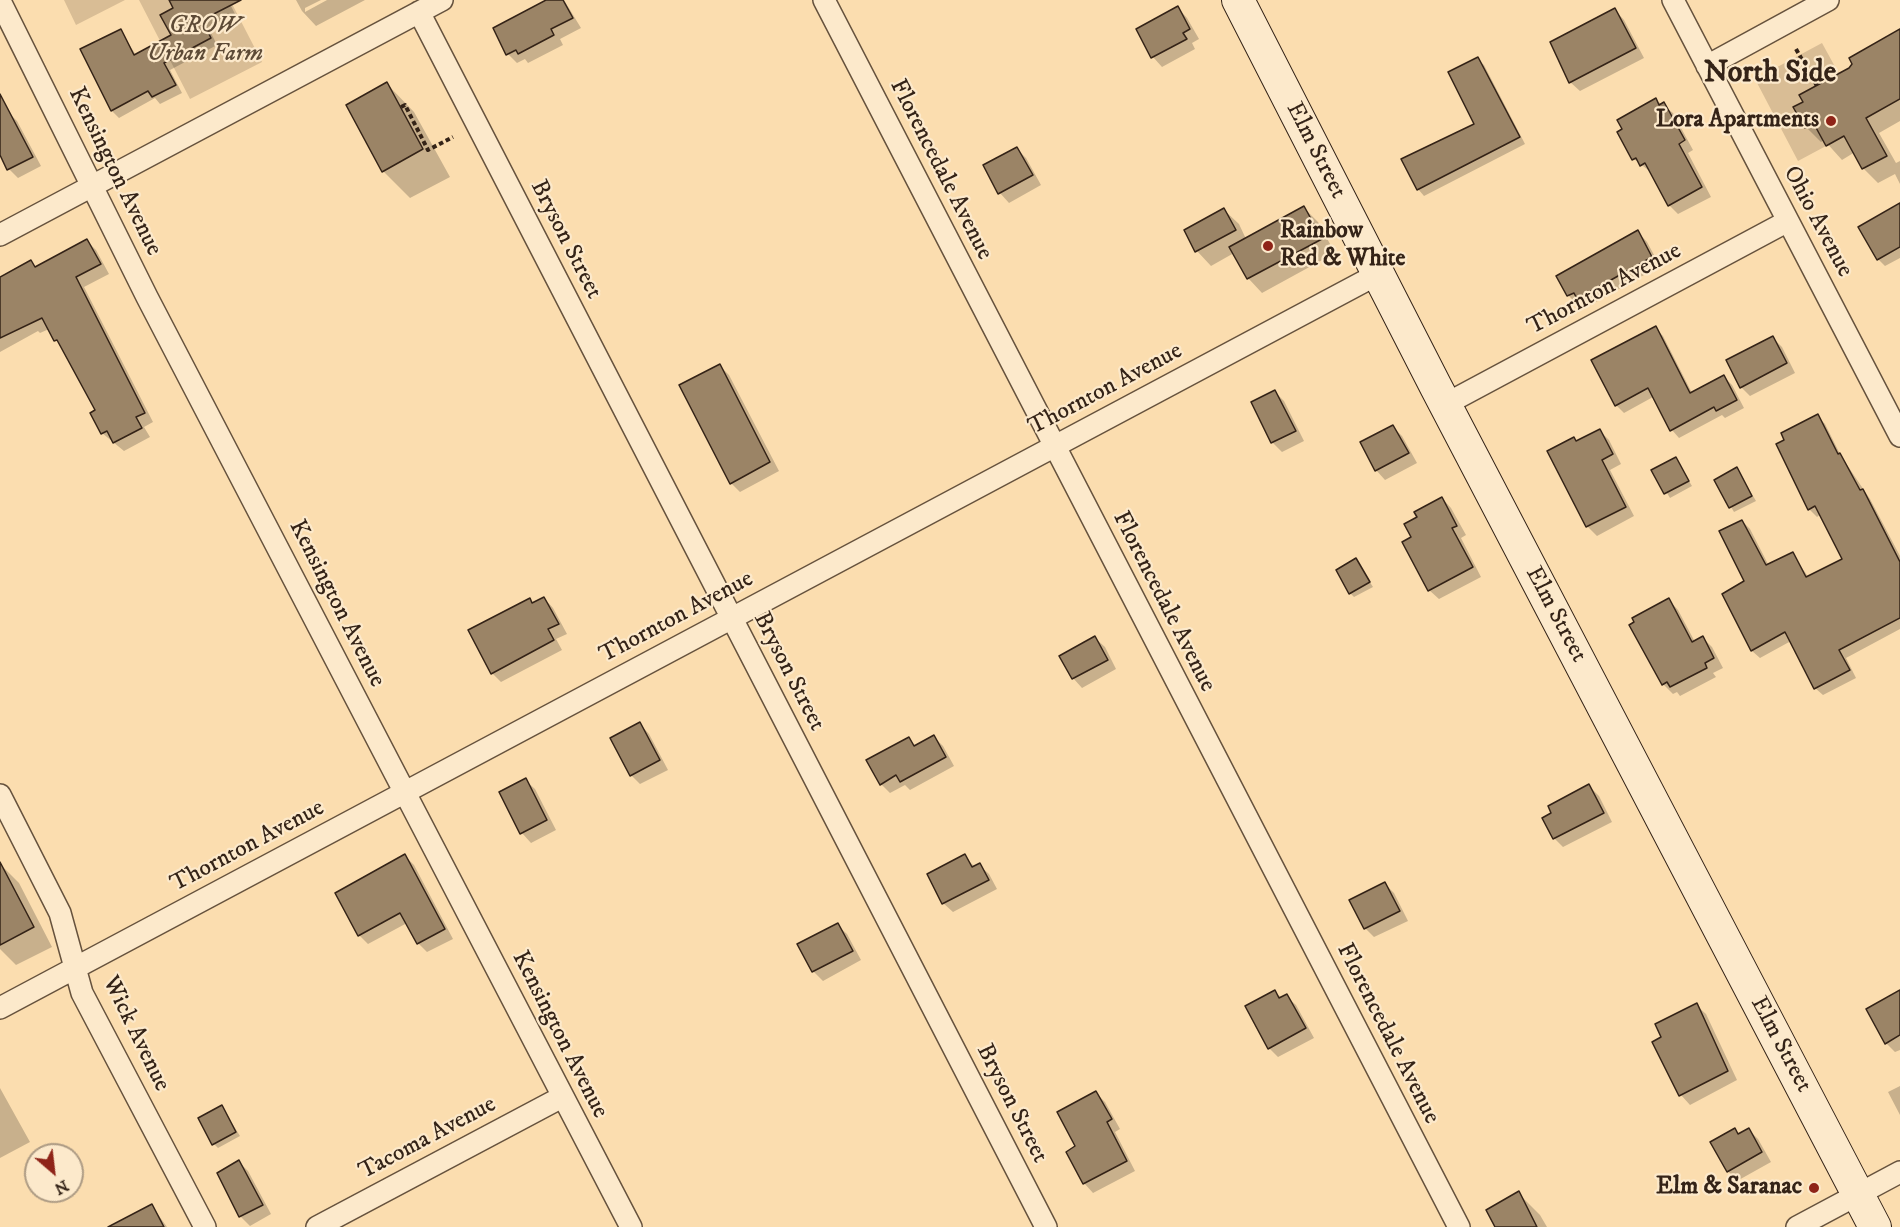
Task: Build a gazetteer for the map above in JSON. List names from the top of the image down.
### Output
{
  "streets": {
    "street": [
      "Elm Street",
      "Florencedale Avenue",
      "Kensington Avenue",
      "Ohio Avenue",
      "Bryson Street",
      "Thornton Avenue",
      "Wick Avenue",
      "Tacoma Avenue"
    ]
  },
  "crossings": [
    ["Elm Street", "Thornton Avenue"],
    ["Florencedale Avenue", "Thornton Avenue"],
    ["Kensington Avenue", "Thornton Avenue"],
    ["Kensington Avenue", "Tacoma Avenue"],
    ["Ohio Avenue", "Thornton Avenue"],
    ["Bryson Street", "Thornton Avenue"],
    ["Thornton Avenue", "Wick Avenue"]
  ],
  "districts": ["North Side"],
  "parks": ["GROW Urban Farm"],
  "places": ["Lora Apartments", "Rainbow Red & White", "Elm & Saranac"],
  "north": "bottom right"
}
